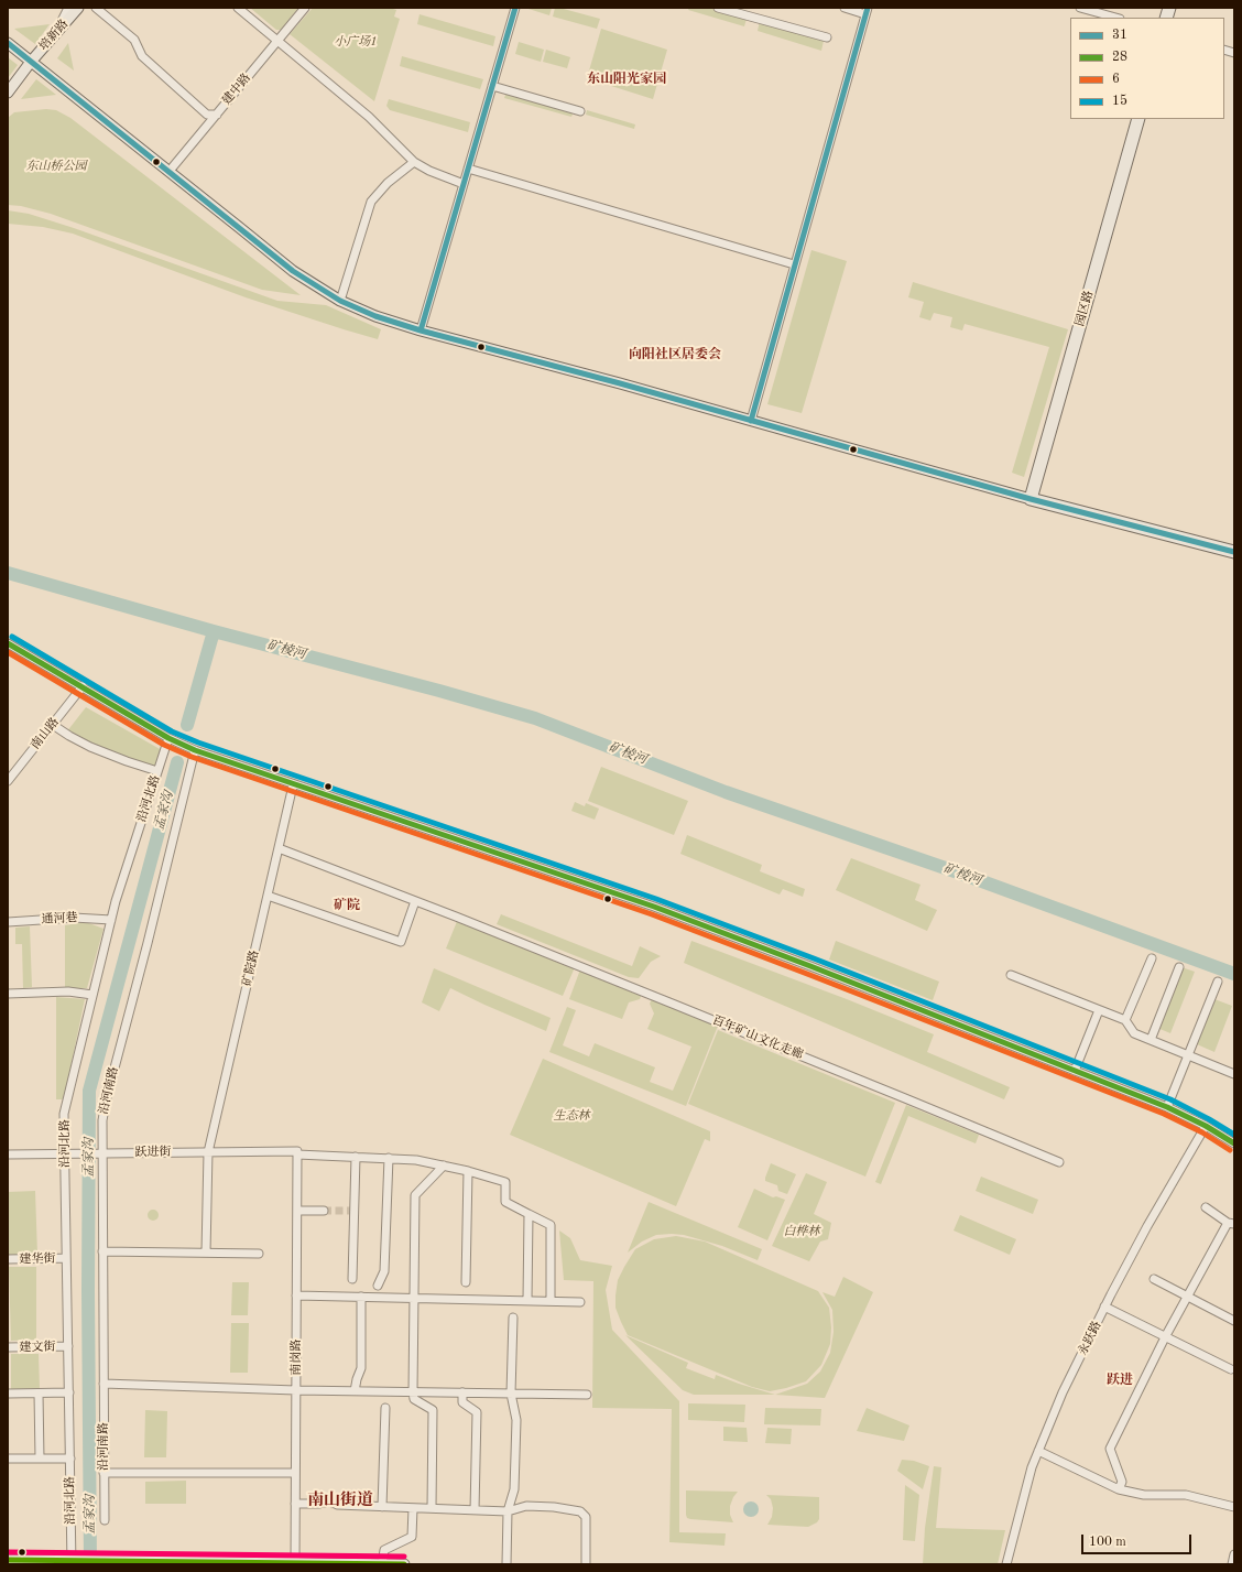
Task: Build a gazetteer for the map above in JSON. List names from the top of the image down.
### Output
{
  "streets": {
    "highway": ["园区路"],
    "main road": ["培新路"],
    "street": [
      "建中路",
      "南山路",
      "沿河北路",
      "通河巷",
      "矿院路",
      "百年矿山文化走廊",
      "沿河南路",
      "跃进街",
      "建华街",
      "永跃路",
      "建文街",
      "南岗路"
    ]
  },
  "crossings": [
    ["沿河北路", "通河巷"],
    ["沿河北路", "跃进街"],
    ["沿河北路", "建华街"],
    ["沿河北路", "建文街"],
    ["矿院路", "百年矿山文化走廊"],
    ["矿院路", "跃进街"],
    ["沿河南路", "跃进街"],
    ["跃进街", "南岗路"]
  ],
  "districts": [
    "东山阳光家园",
    "向阳社区居委会",
    "矿院",
    "跃进",
    "南山街道"
  ],
  "water": ["矿棱河", "孟家沟"],
  "parks": [
    "小广场1",
    "东山桥公园",
    "生态林",
    "白桦林"
  ],
  "lines": [
    "transit line 31",
    "transit line 15",
    "transit line 28",
    "transit line 6"
  ],
  "legend": [
    "31",
    "28",
    "6",
    "15"
  ],
  "scale_bar": "100 m"
}
